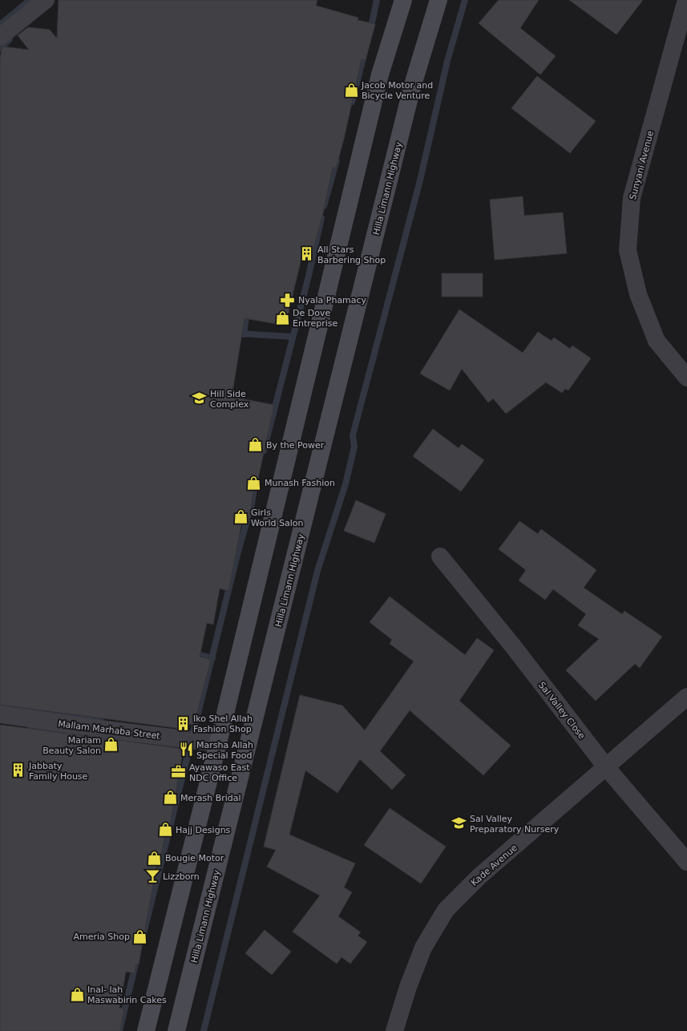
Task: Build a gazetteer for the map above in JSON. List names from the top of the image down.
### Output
{
  "streets": {
    "main road": ["Hilla Limann Highway"],
    "street": [
      "Sunyani Avenue",
      "Sal Valley Close",
      "Mallam Marhaba Street",
      "Kade Avenue"
    ]
  },
  "crossings": [
    ["Sal Valley Close", "Kade Avenue"]
  ],
  "places": {
    "shop": [
      "Jacob Motor and Bicycle Venture",
      "De Dove Entreprise",
      "By the Power",
      "Munash Fashion",
      "Girls World Salon",
      "Mariam Beauty Salon",
      "Merash Bridal",
      "Hajj Designs",
      "Bougie Motor",
      "Ameria Shop",
      "Inal- lah Maswabirin Cakes"
    ],
    "building": ["All Stars Barbering Shop", "Iko Shel Allah Fashion Shop", "Jabbaty Family House"],
    "pharmacy": ["Nyala Phamacy"],
    "school or university": ["Hill Side Complex", "Sal Valley Preparatory Nursery"],
    "restaurant": ["Marsha Allah Special Food"],
    "office": ["Ayawaso East NDC Office"],
    "bar": ["Lizzborn"]
  }
}
